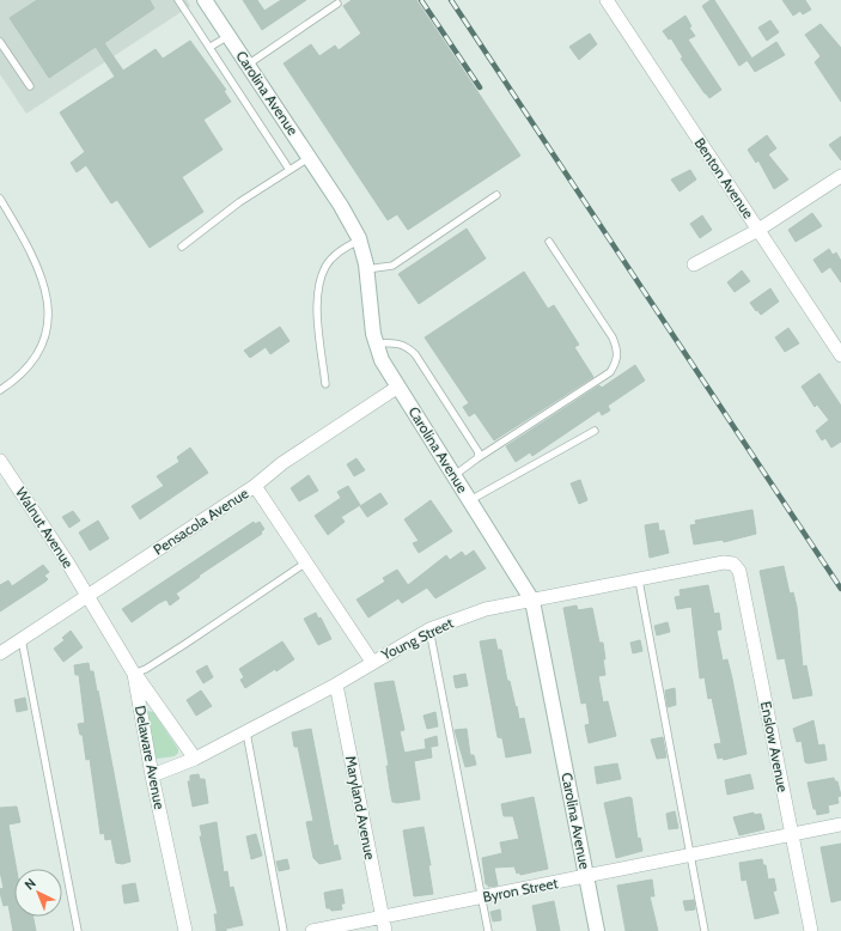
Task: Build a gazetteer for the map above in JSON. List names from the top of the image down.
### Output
{
  "streets": {
    "street": [
      "Carolina Avenue",
      "Benton Avenue",
      "Pensacola Avenue",
      "Walnut Avenue",
      "Young Street",
      "Enslow Avenue",
      "Delaware Avenue",
      "Maryland Avenue",
      "Byron Street"
    ]
  },
  "crossings": [
    ["Carolina Avenue", "Pensacola Avenue"],
    ["Carolina Avenue", "Young Street"],
    ["Carolina Avenue", "Byron Street"],
    ["Pensacola Avenue", "Walnut Avenue"],
    ["Pensacola Avenue", "Delaware Avenue"],
    ["Walnut Avenue", "Delaware Avenue"],
    ["Young Street", "Enslow Avenue"],
    ["Young Street", "Delaware Avenue"],
    ["Young Street", "Maryland Avenue"],
    ["Enslow Avenue", "Byron Street"],
    ["Maryland Avenue", "Byron Street"]
  ],
  "north": "top left"
}
